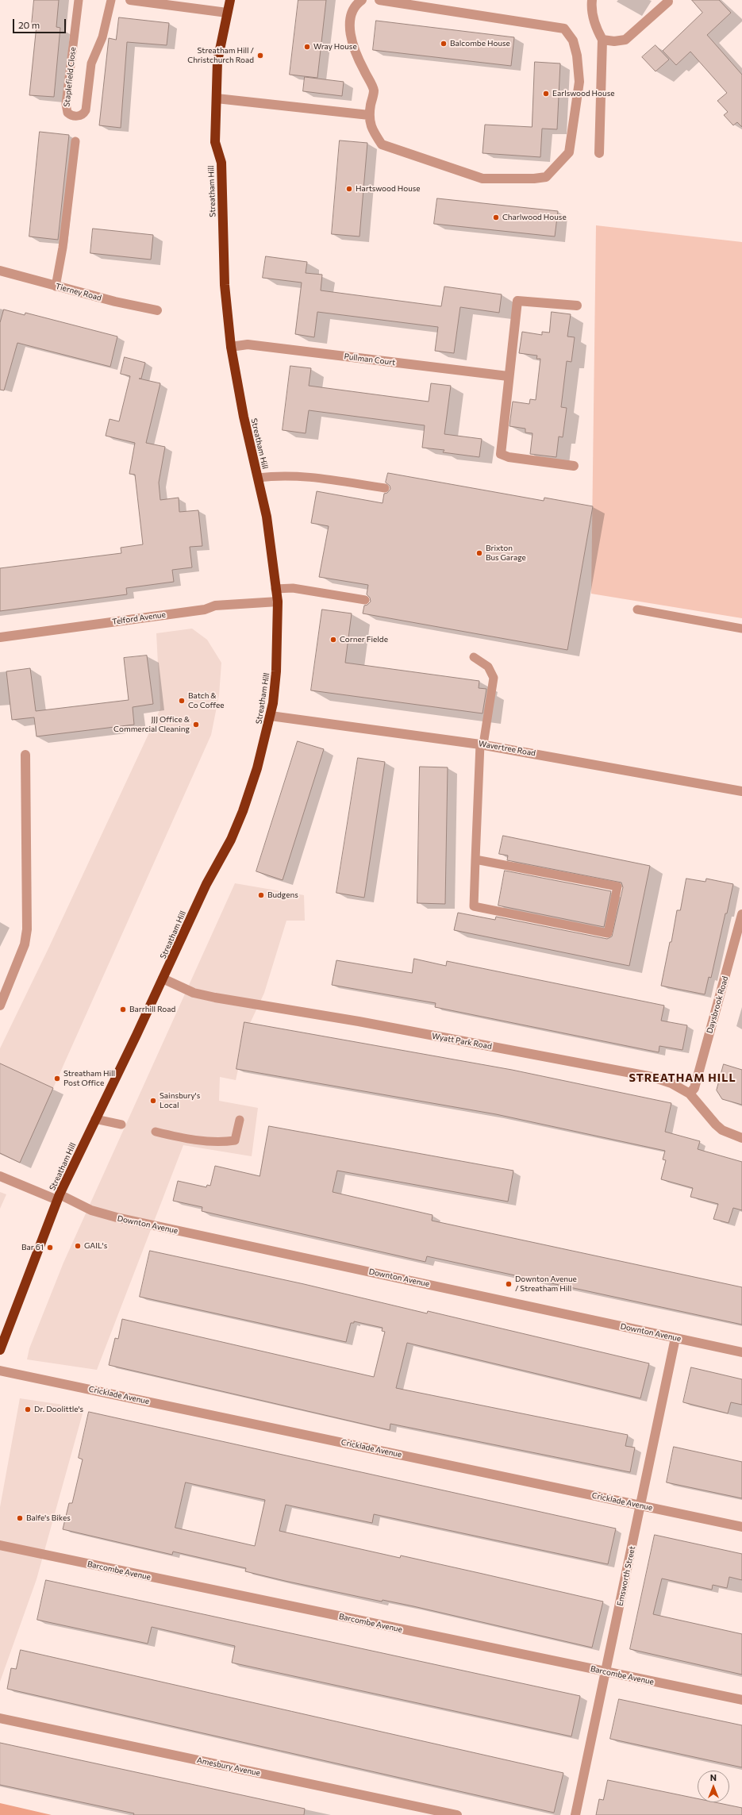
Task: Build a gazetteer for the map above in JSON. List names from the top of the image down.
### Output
{
  "streets": {
    "highway": ["Streatham Hill"],
    "street": [
      "Tierney Road",
      "Pullman Court",
      "Telford Avenue",
      "Wavertree Road",
      "Daysbrook Road",
      "Wyatt Park Road",
      "Downton Avenue",
      "Cricklade Avenue",
      "Barcombe Avenue",
      "Emsworth Street",
      "Amesbury Avenue"
    ],
    "lane": ["Staplefield Close"]
  },
  "crossings": [
    ["Streatham Hill", "Pullman Court"],
    ["Streatham Hill", "Telford Avenue"],
    ["Streatham Hill", "Wavertree Road"],
    ["Streatham Hill", "Wyatt Park Road"],
    ["Streatham Hill", "Downton Avenue"],
    ["Daysbrook Road", "Wyatt Park Road"],
    ["Downton Avenue", "Emsworth Street"],
    ["Cricklade Avenue", "Emsworth Street"],
    ["Barcombe Avenue", "Emsworth Street"]
  ],
  "districts": ["STREATHAM HILL"],
  "places": [
    "Balcombe House",
    "Wray House",
    "Streatham Hill / Christchurch Road",
    "Earlswood House",
    "Hartswood House",
    "Charlwood House",
    "Brixton Bus Garage",
    "Corner Fielde",
    "Batch & Co Coffee",
    "JJJ Office & Commercial Cleaning",
    "Budgens",
    "Barrhill Road",
    "Streatham Hill Post Office",
    "Sainsbury's Local",
    "GAIL's",
    "Bar 61",
    "Downton Avenue / Streatham Hill",
    "Dr. Doolittle's",
    "Balfe's Bikes"
  ],
  "scale_bar": "20 m",
  "north": "top"
}
